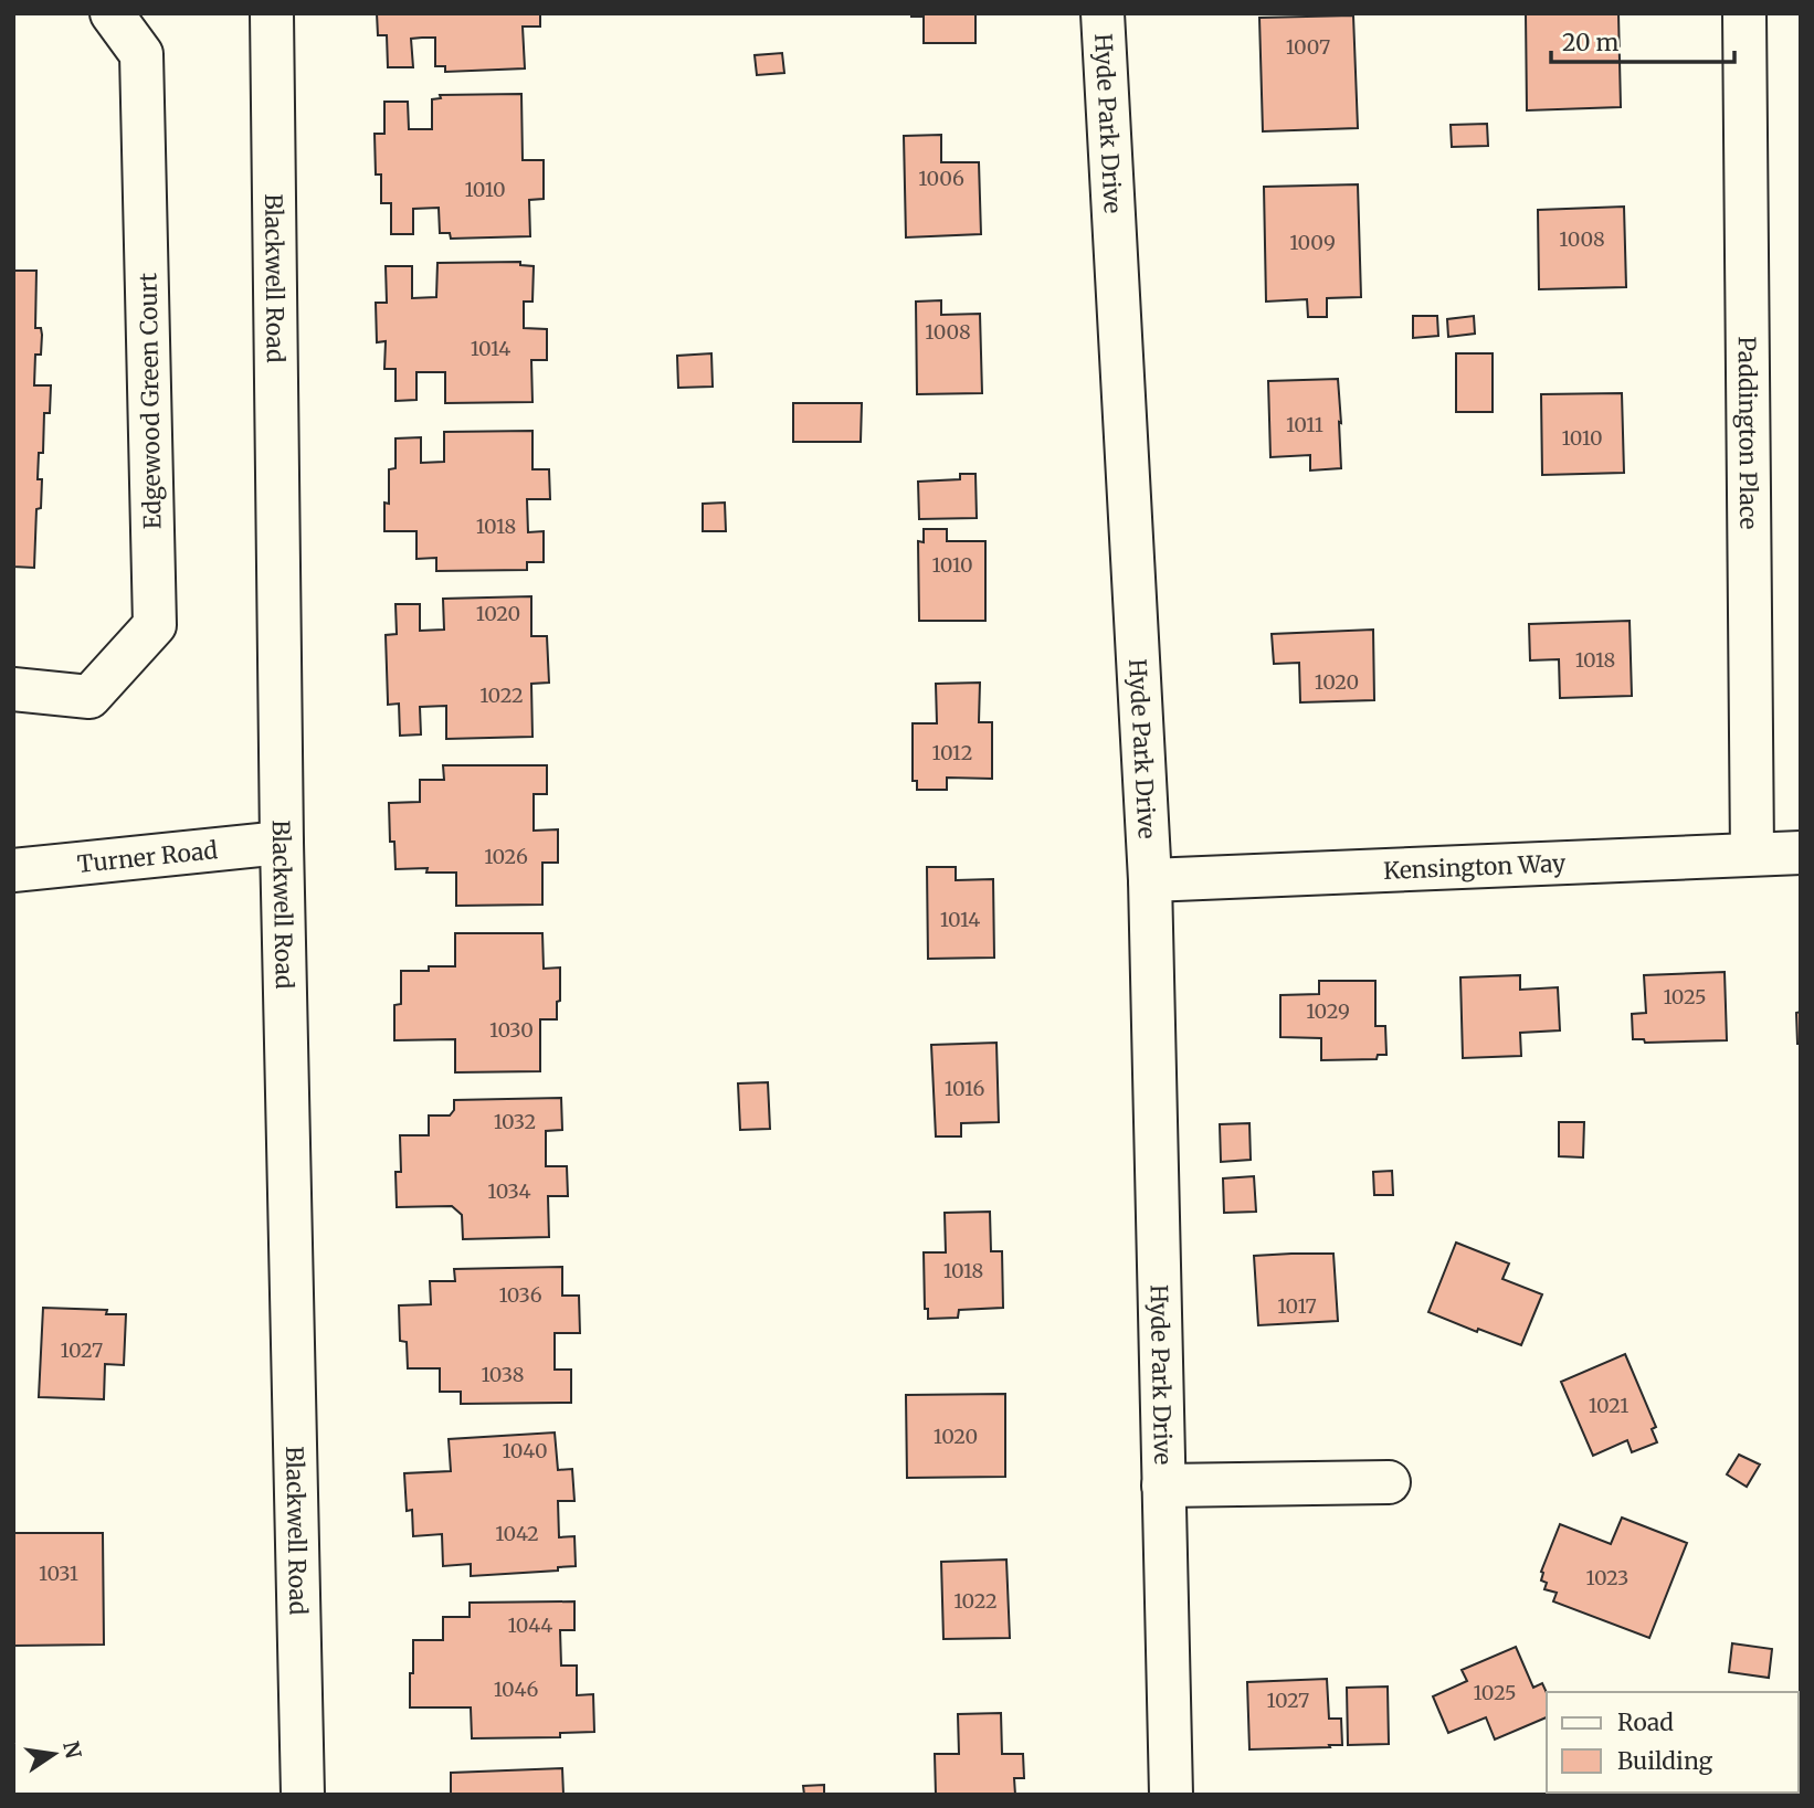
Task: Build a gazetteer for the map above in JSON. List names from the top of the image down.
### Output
{
  "streets": {
    "street": [
      "Hyde Park Drive",
      "Blackwell Road",
      "Edgewood Green Court",
      "Paddington Place",
      "Turner Road",
      "Kensington Way"
    ]
  },
  "crossings": [
    ["Hyde Park Drive", "Kensington Way"],
    ["Blackwell Road", "Turner Road"],
    ["Paddington Place", "Kensington Way"]
  ],
  "house_numbers": [
    "1007",
    "1006",
    "1010",
    "1008",
    "1009",
    "1008",
    "1014",
    "1011",
    "1010",
    "1018",
    "1010",
    "1020",
    "1018",
    "1020",
    "1022",
    "1012",
    "1026",
    "1014",
    "1025",
    "1029",
    "1030",
    "1016",
    "1032",
    "1034",
    "1018",
    "1036",
    "1017",
    "1027",
    "1038",
    "1021",
    "1020",
    "1040",
    "1042",
    "1031",
    "1023",
    "1022",
    "1044",
    "1046",
    "1025",
    "1027"
  ],
  "legend": ["Road", "Building"],
  "scale_bar": "20 m",
  "north": "right"
}
